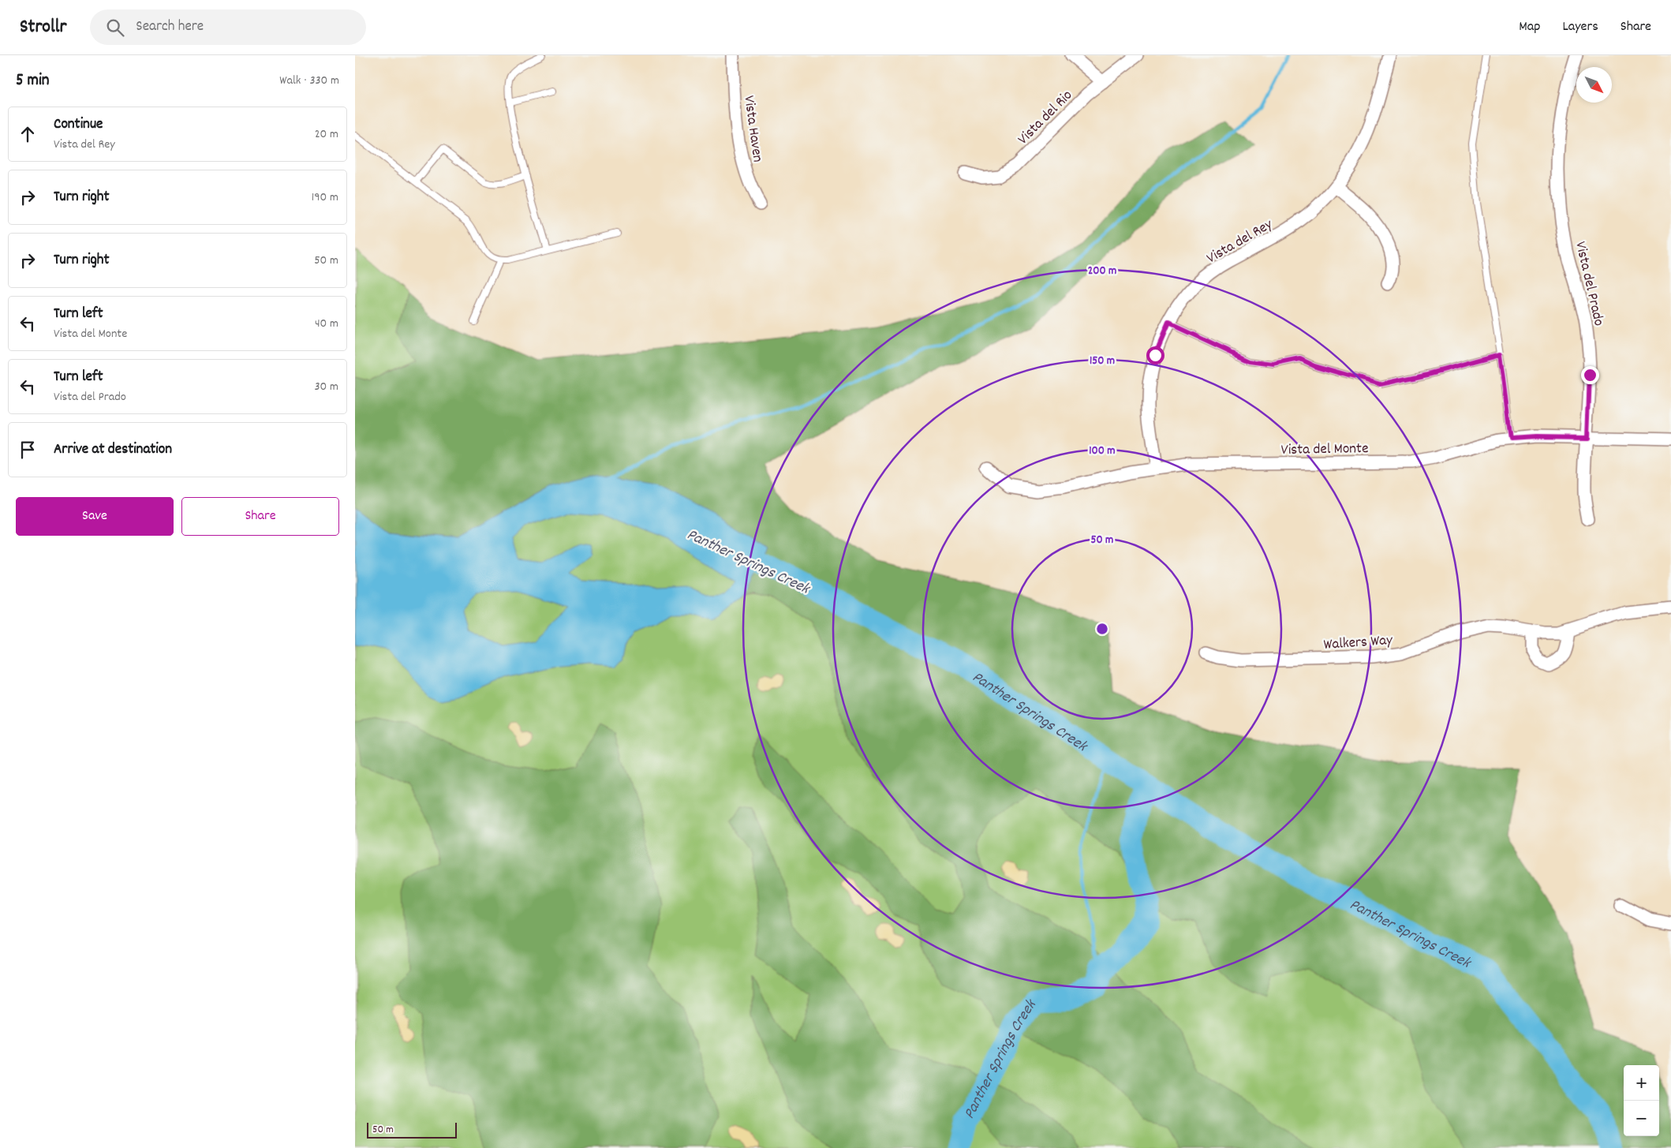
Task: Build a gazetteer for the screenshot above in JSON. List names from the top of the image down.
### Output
{
  "streets": {
    "street": [
      "Vista del Rio",
      "Vista Haven",
      "Vista del Rey",
      "Vista del Prado",
      "Vista del Monte",
      "Walkers Way"
    ]
  },
  "crossings": [
    ["Vista del Rey", "Vista del Monte"],
    ["Vista del Prado", "Vista del Monte"]
  ],
  "water": ["Panther Springs Creek"],
  "scale_bar": "50 m",
  "north": "bottom right",
  "page": {
    "header": "Strollr",
    "search": "Search here",
    "nav": ["Map", "Layers", "Share"],
    "heading": ["5 min", "Walk · 330 m"],
    "list": [
      ["Continue", "Vista del Rey", "20 m"],
      ["Turn right", "190 m"],
      ["Turn right", "50 m"],
      ["Turn left", "Vista del Monte", "40 m"],
      ["Turn left", "Vista del Prado", "30 m"],
      "Arrive at destination"
    ],
    "buttons": ["Save", "Share"],
    "map_buttons": ["+", "−"],
    "scale": "50 m"
  },
  "rings": [
    "200 m",
    "150 m",
    "100 m",
    "50 m"
  ]
}
